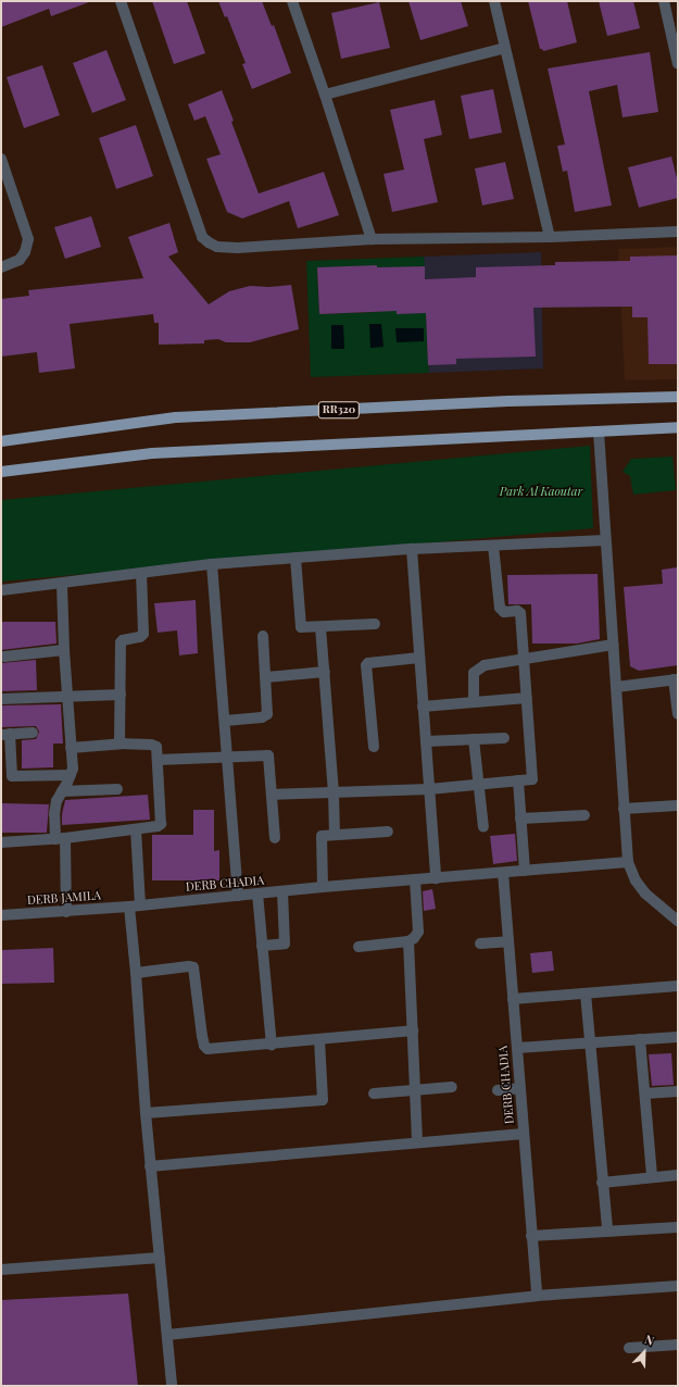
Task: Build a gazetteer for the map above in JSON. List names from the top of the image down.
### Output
{
  "streets": {
    "main road": ["RR320"],
    "street": ["DERB CHADIA", "DERB JAMILA"]
  },
  "crossings": [
    ["DERB CHADIA", "DERB JAMILA"]
  ],
  "parks": ["Park Al Kaoutar"],
  "north": "top right"
}
